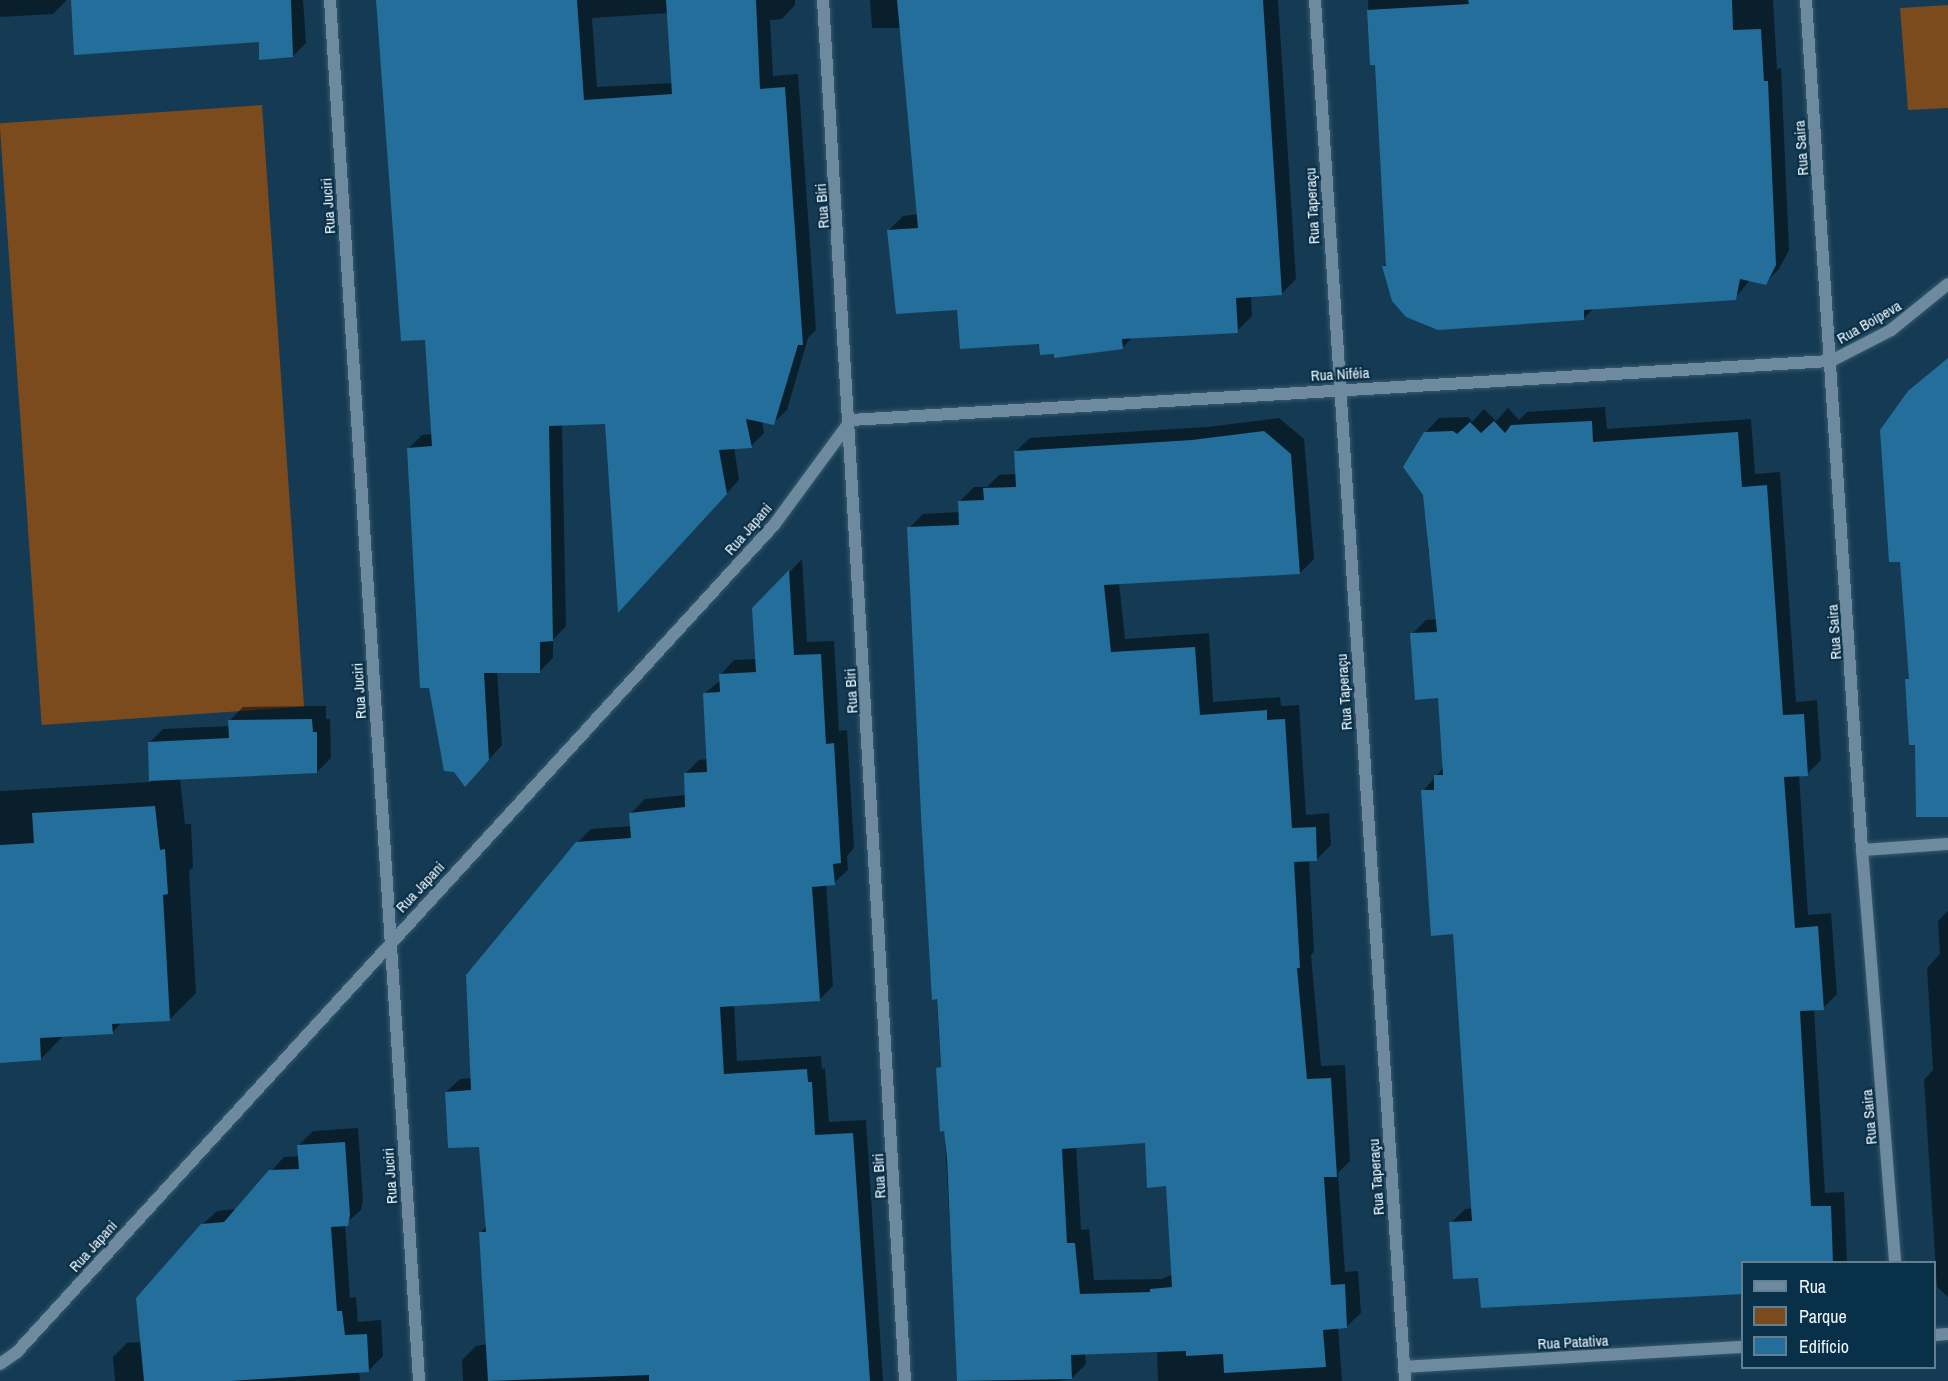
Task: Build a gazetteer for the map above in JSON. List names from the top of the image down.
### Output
{
  "streets": {
    "street": [
      "Rua Saira",
      "Rua Juciri",
      "Rua Biri",
      "Rua Taperaçu",
      "Rua Boipeva",
      "Rua Niféia",
      "Rua Japani",
      "Rua Patativa"
    ]
  },
  "crossings": [
    ["Rua Saira", "Rua Boipeva"],
    ["Rua Saira", "Rua Niféia"],
    ["Rua Juciri", "Rua Japani"],
    ["Rua Biri", "Rua Niféia"],
    ["Rua Biri", "Rua Japani"],
    ["Rua Taperaçu", "Rua Niféia"],
    ["Rua Taperaçu", "Rua Patativa"],
    ["Rua Boipeva", "Rua Niféia"],
    ["Rua Niféia", "Rua Japani"]
  ],
  "legend": ["Rua", "Parque", "Edifício"]
}
